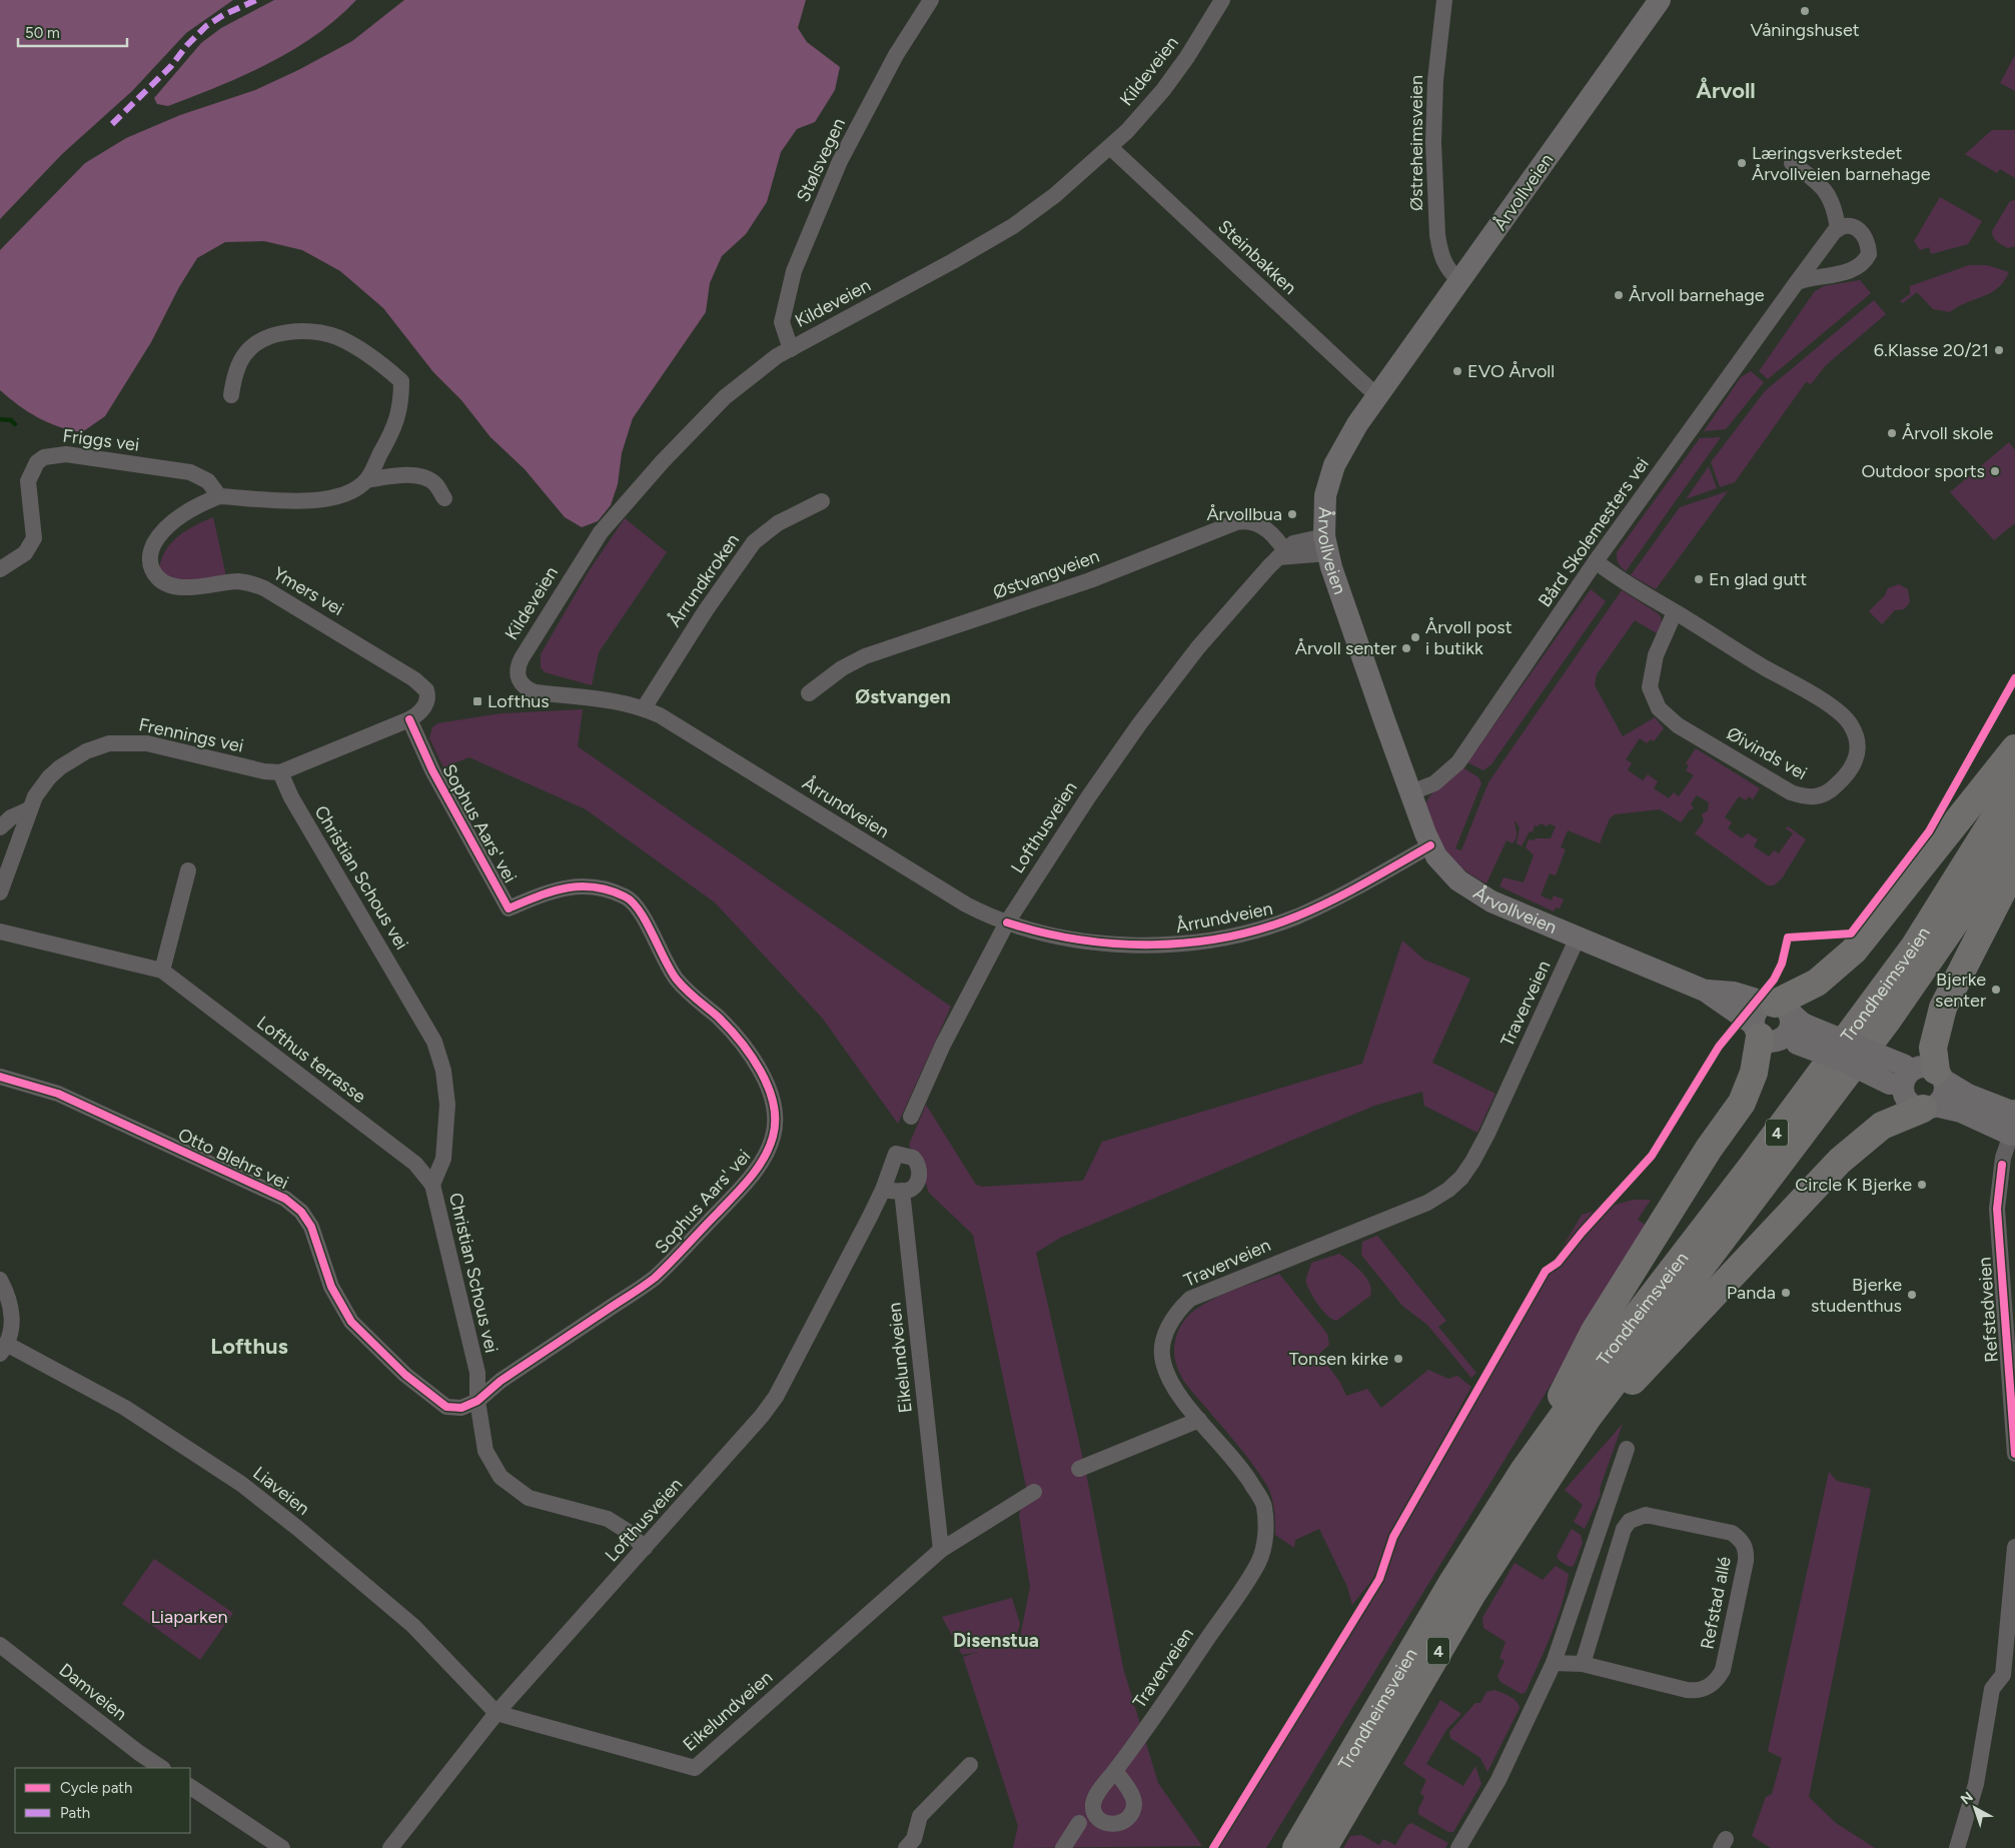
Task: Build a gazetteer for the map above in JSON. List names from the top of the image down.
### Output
{
  "streets": {
    "highway": ["Trondheimsveien", "4"],
    "street": [
      "Kildeveien",
      "Østreheimsveien",
      "Stølsvegen",
      "Årvollveien",
      "Steinbakken",
      "Friggs vei",
      "Bård Skolemesters vei",
      "Østvangveien",
      "Årrundkroken",
      "Ymers vei",
      "Frennings vei",
      "Øivinds vei",
      "Årrundveien",
      "Sophus Aars' vei",
      "Lofthusveien",
      "Christian Schous vei",
      "Traverveien",
      "Lofthus terrasse",
      "Otto Blehrs vei",
      "Refstadveien",
      "Eikelundveien",
      "Liaveien",
      "Refstad allé",
      "Damveien"
    ]
  },
  "crossings": [
    ["Kildeveien", "Stølsvegen"],
    ["Kildeveien", "Steinbakken"],
    ["Kildeveien", "Årrundveien"],
    ["Østreheimsveien", "Årvollveien"],
    ["Årvollveien", "Steinbakken"],
    ["Årvollveien", "Bård Skolemesters vei"],
    ["Årvollveien", "Årrundveien"],
    ["Årvollveien", "Lofthusveien"],
    ["Årvollveien", "Traverveien"],
    ["Friggs vei", "Ymers vei"],
    ["Bård Skolemesters vei", "Øivinds vei"],
    ["Østvangveien", "Lofthusveien"],
    ["Årrundkroken", "Årrundveien"],
    ["Ymers vei", "Frennings vei"],
    ["Ymers vei", "Sophus Aars' vei"],
    ["Frennings vei", "Sophus Aars' vei"],
    ["Frennings vei", "Christian Schous vei"],
    ["Årrundveien", "Lofthusveien"],
    ["Sophus Aars' vei", "Christian Schous vei"],
    ["Sophus Aars' vei", "Otto Blehrs vei"],
    ["Lofthusveien", "Christian Schous vei"],
    ["Lofthusveien", "Eikelundveien"],
    ["Lofthusveien", "Liaveien"],
    ["Christian Schous vei", "Lofthus terrasse"],
    ["Christian Schous vei", "Otto Blehrs vei"],
    ["Eikelundveien", "Liaveien"]
  ],
  "districts": [
    "Årvoll",
    "Østvangen",
    "Lofthus",
    "Disenstua"
  ],
  "parks": ["Liaparken"],
  "places": {
    "other": [
      "Våningshuset",
      "Læringsverkstedet Årvollveien barnehage",
      "Årvoll barnehage",
      "6.Klasse 20/21",
      "EVO Årvoll",
      "Årvoll skole",
      "Outdoor sports",
      "Årvollbua",
      "En glad gutt",
      "Årvoll post i butikk",
      "Årvoll senter",
      "Bjerke senter",
      "Circle K Bjerke",
      "Panda",
      "Bjerke studenthus",
      "Tonsen kirke"
    ],
    "transit": ["Lofthus"]
  },
  "legend": ["Cycle path", "Path"],
  "scale_bar": "50 m",
  "north": "top left"
}
